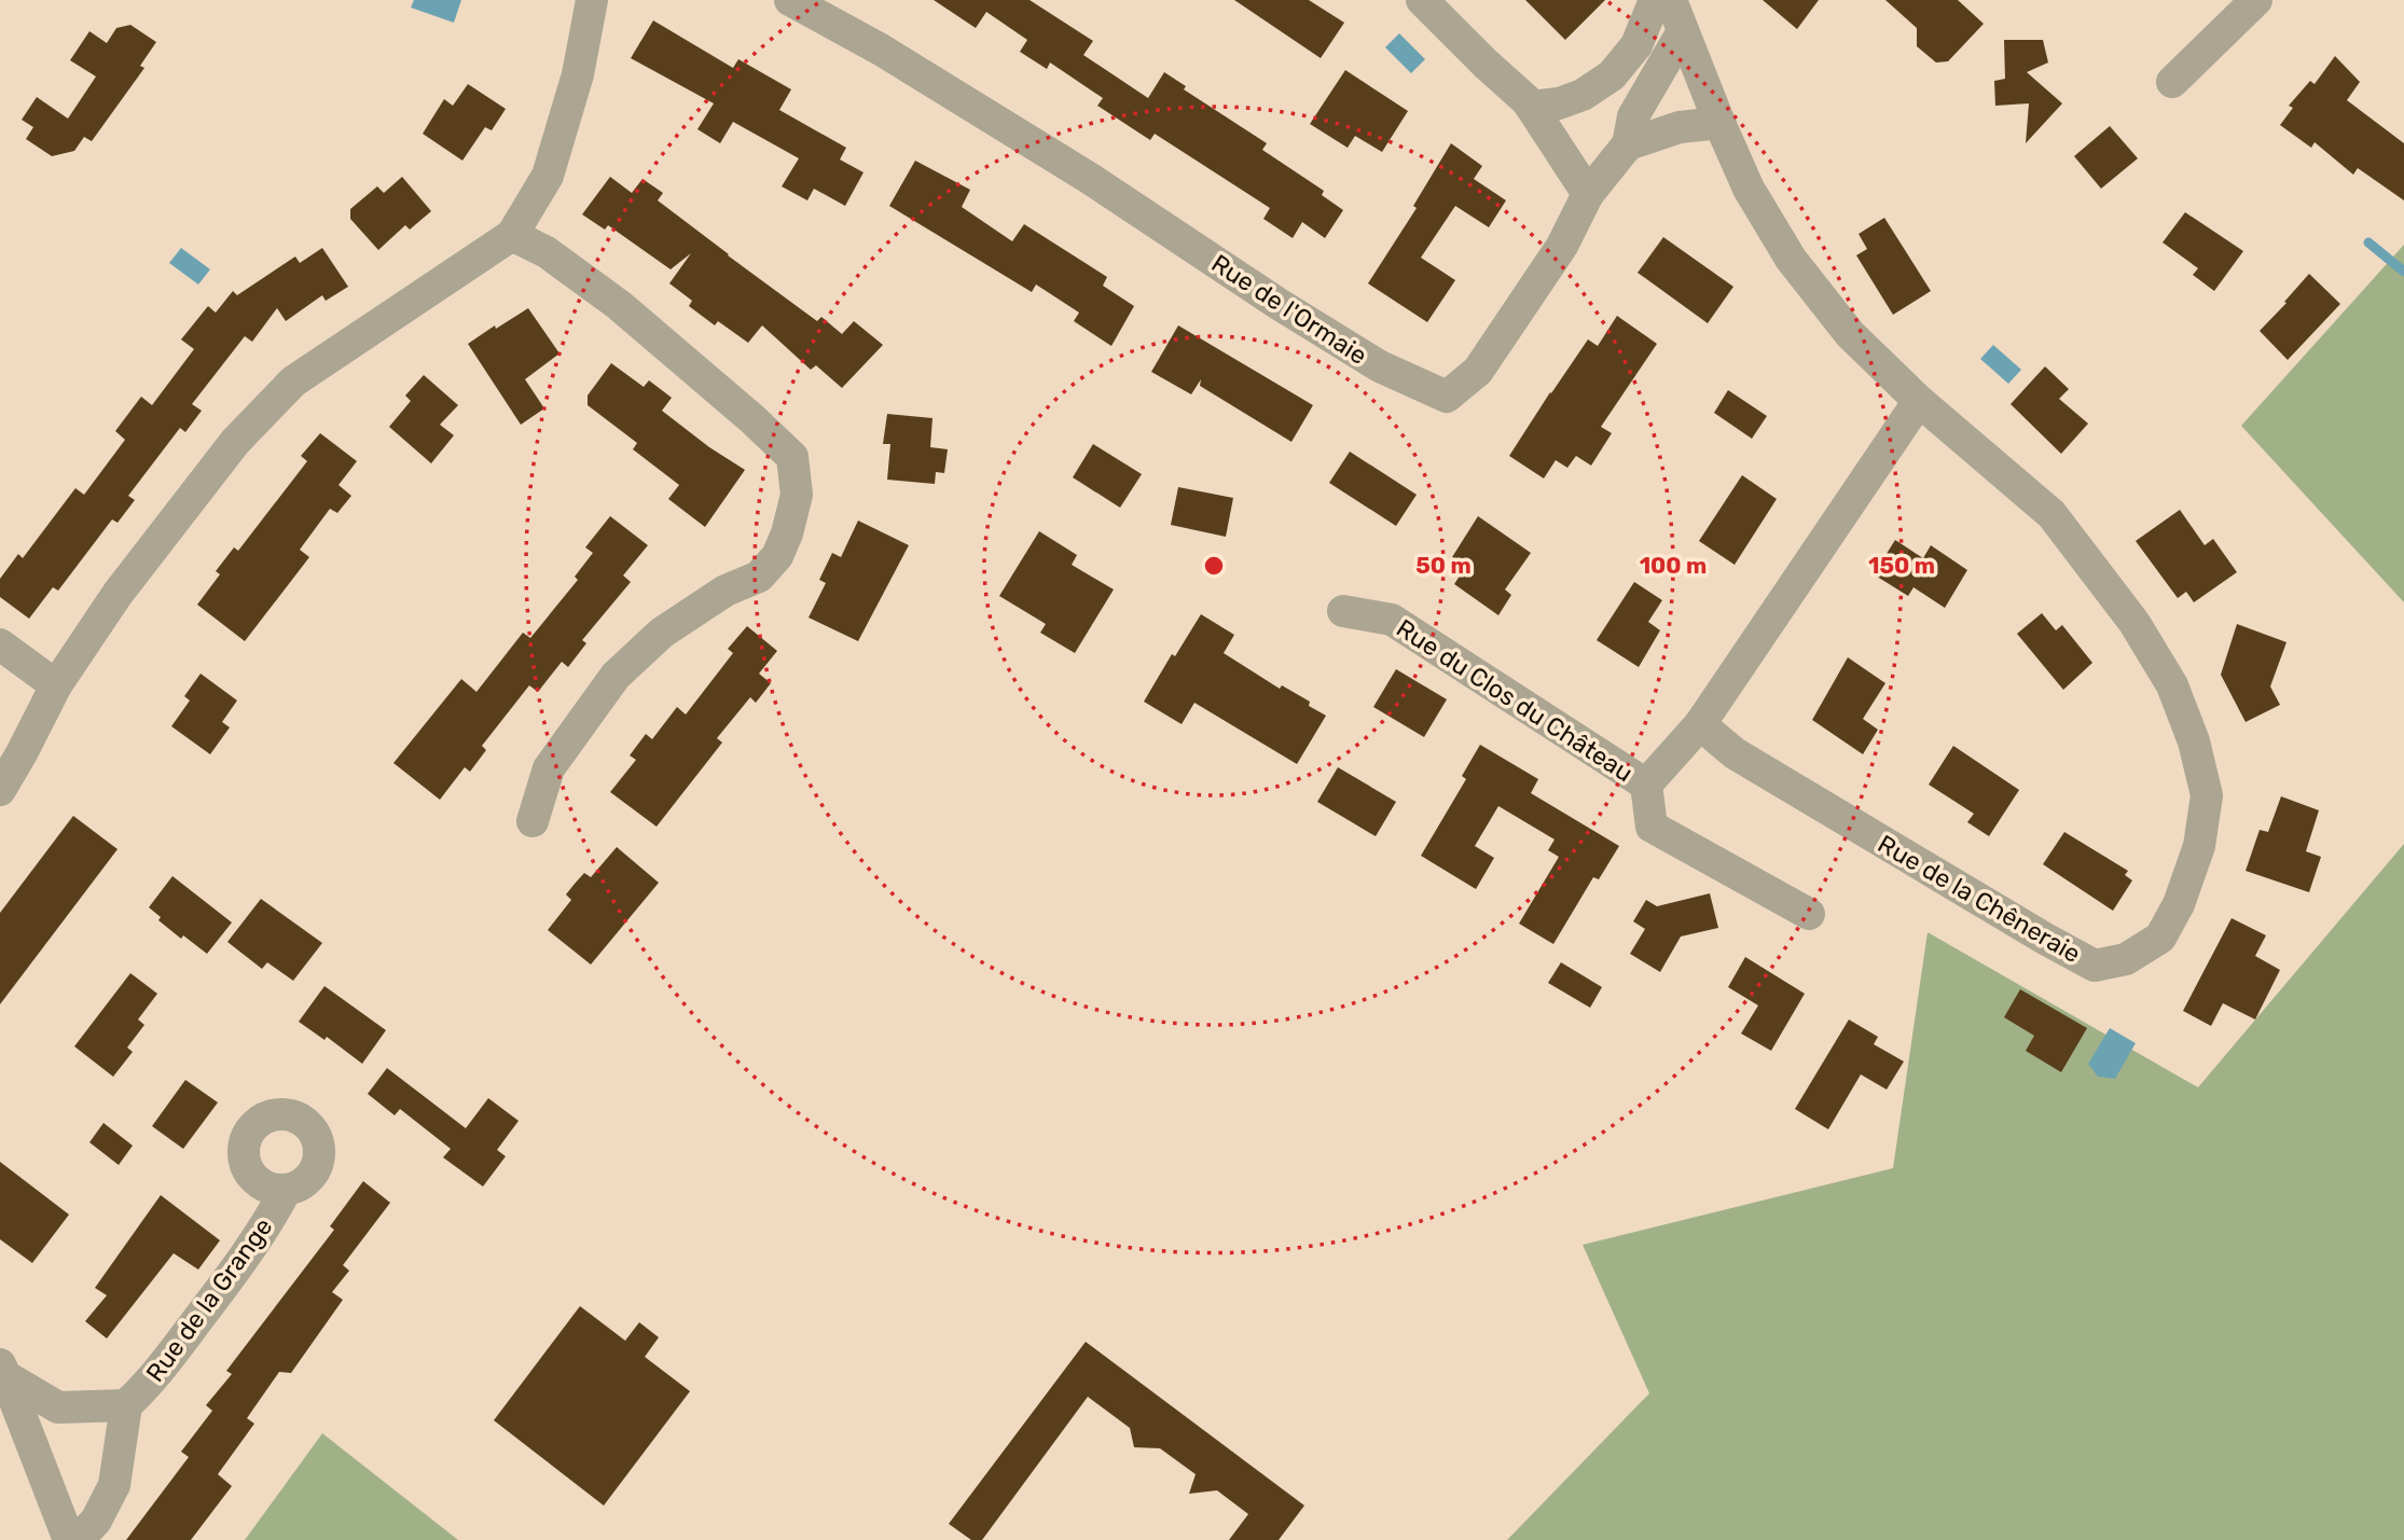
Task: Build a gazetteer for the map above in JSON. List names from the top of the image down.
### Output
{
  "streets": {
    "street": [
      "Rue de l'Ormaie",
      "Rue du Clos du Château",
      "Rue de la Chêneraie",
      "Rue de la Grange"
    ]
  },
  "rings": ["50 m", "100 m", "150 m"]
}
